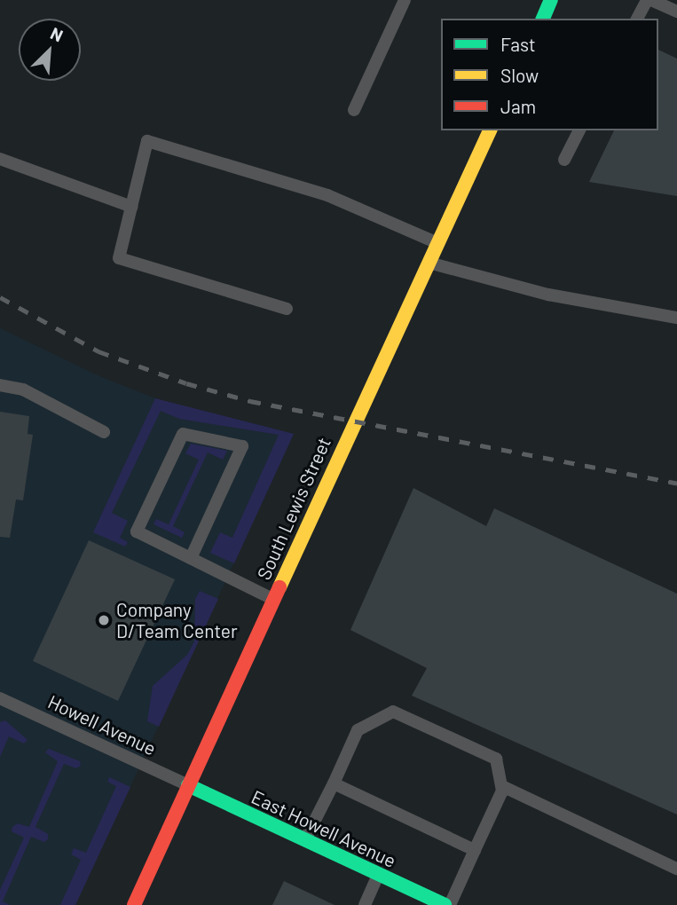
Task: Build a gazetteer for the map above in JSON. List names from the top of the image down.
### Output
{
  "streets": {
    "main road": ["South Lewis Street", "East Howell Avenue"],
    "lane": ["Howell Avenue"]
  },
  "crossings": [
    ["South Lewis Street", "Howell Avenue"],
    ["South Lewis Street", "East Howell Avenue"],
    ["Howell Avenue", "East Howell Avenue"]
  ],
  "places": ["Company D/Team Center"],
  "legend": ["Fast", "Slow", "Jam"],
  "north": "top right"
}
